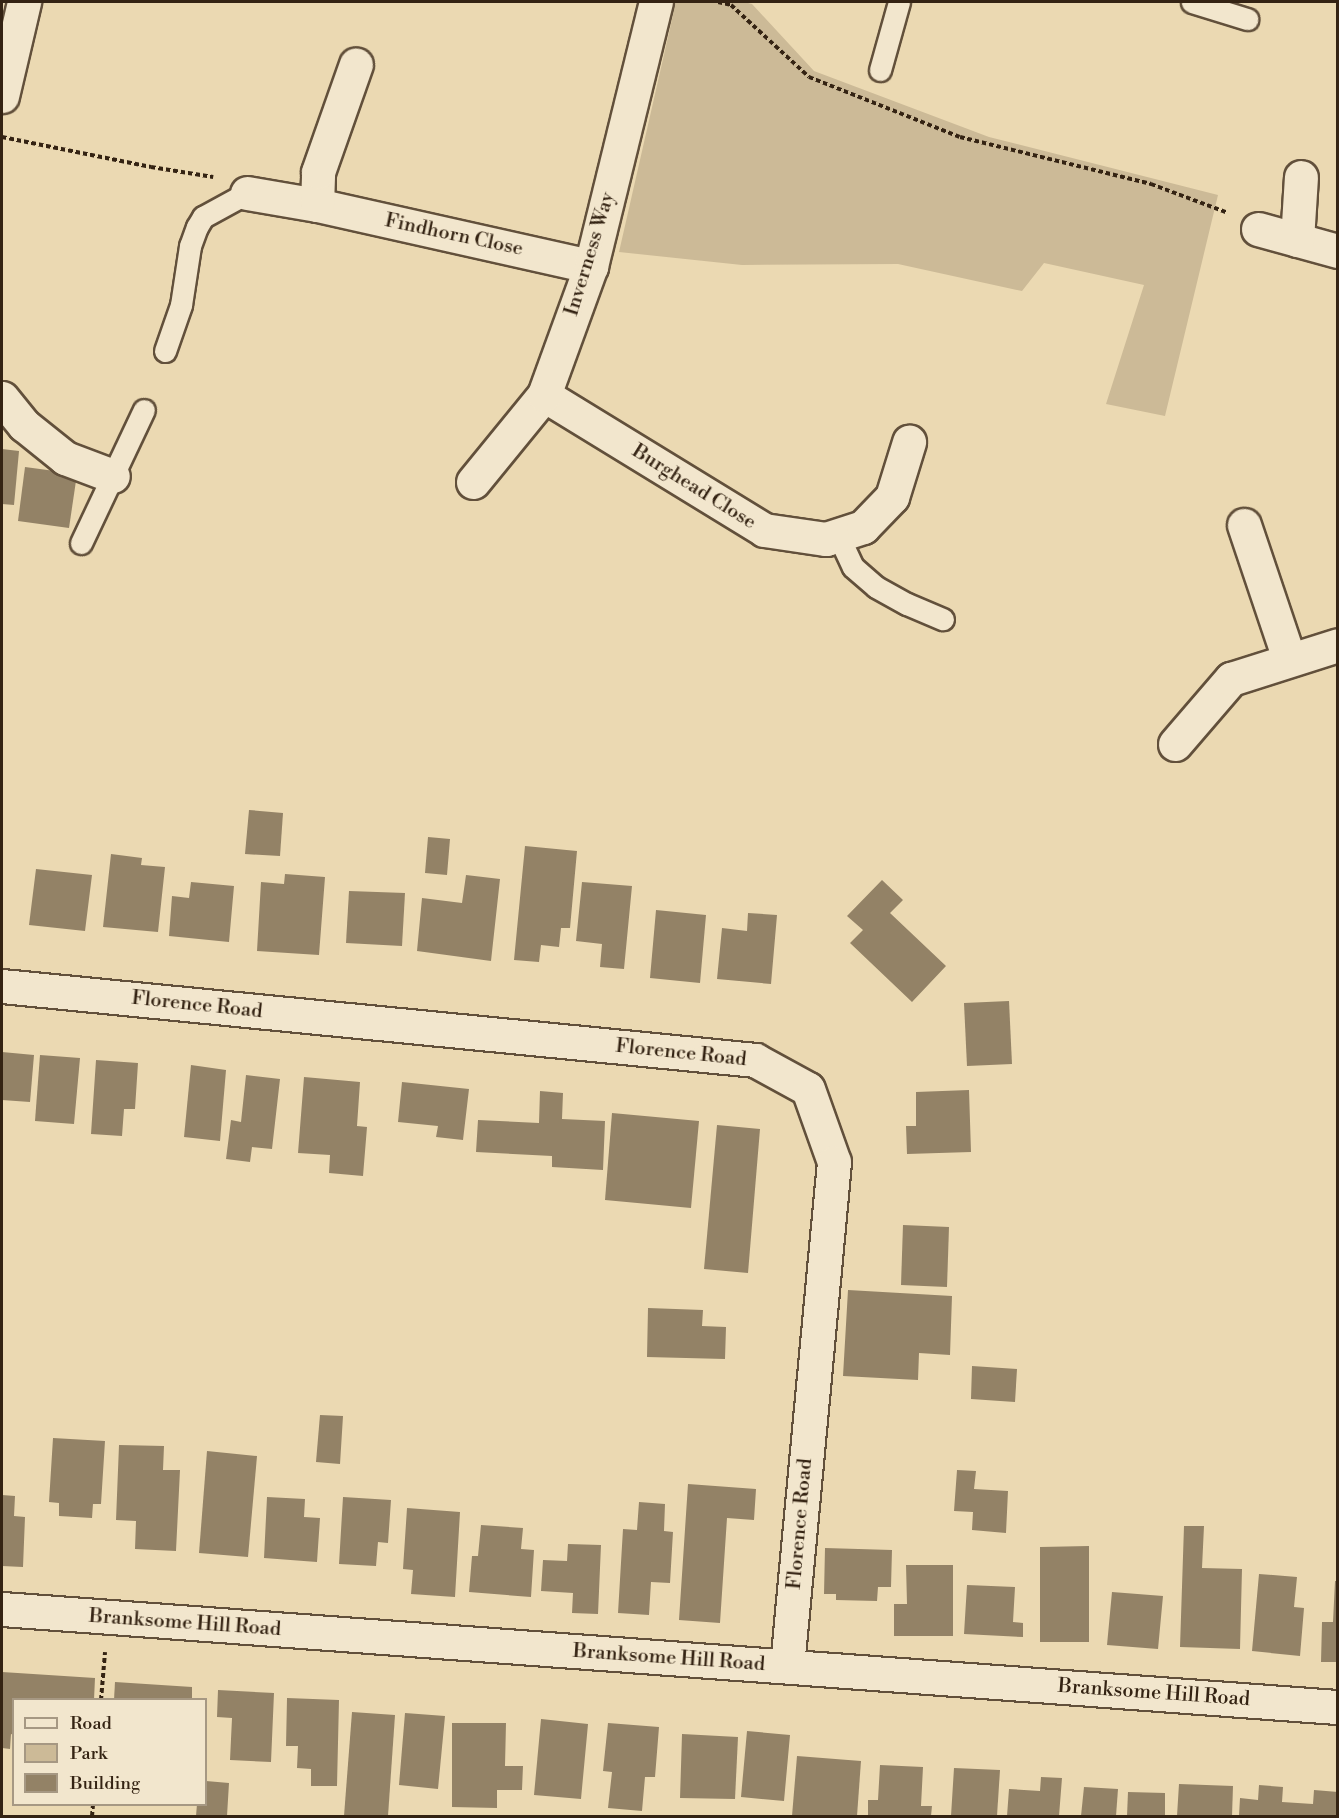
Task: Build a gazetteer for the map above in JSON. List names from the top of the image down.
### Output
{
  "streets": {
    "street": [
      "Findhorn Close",
      "Inverness Way",
      "Burghead Close",
      "Florence Road",
      "Branksome Hill Road"
    ]
  },
  "crossings": [
    ["Findhorn Close", "Inverness Way"],
    ["Inverness Way", "Burghead Close"],
    ["Florence Road", "Branksome Hill Road"]
  ],
  "legend": ["Road", "Park", "Building"]
}
